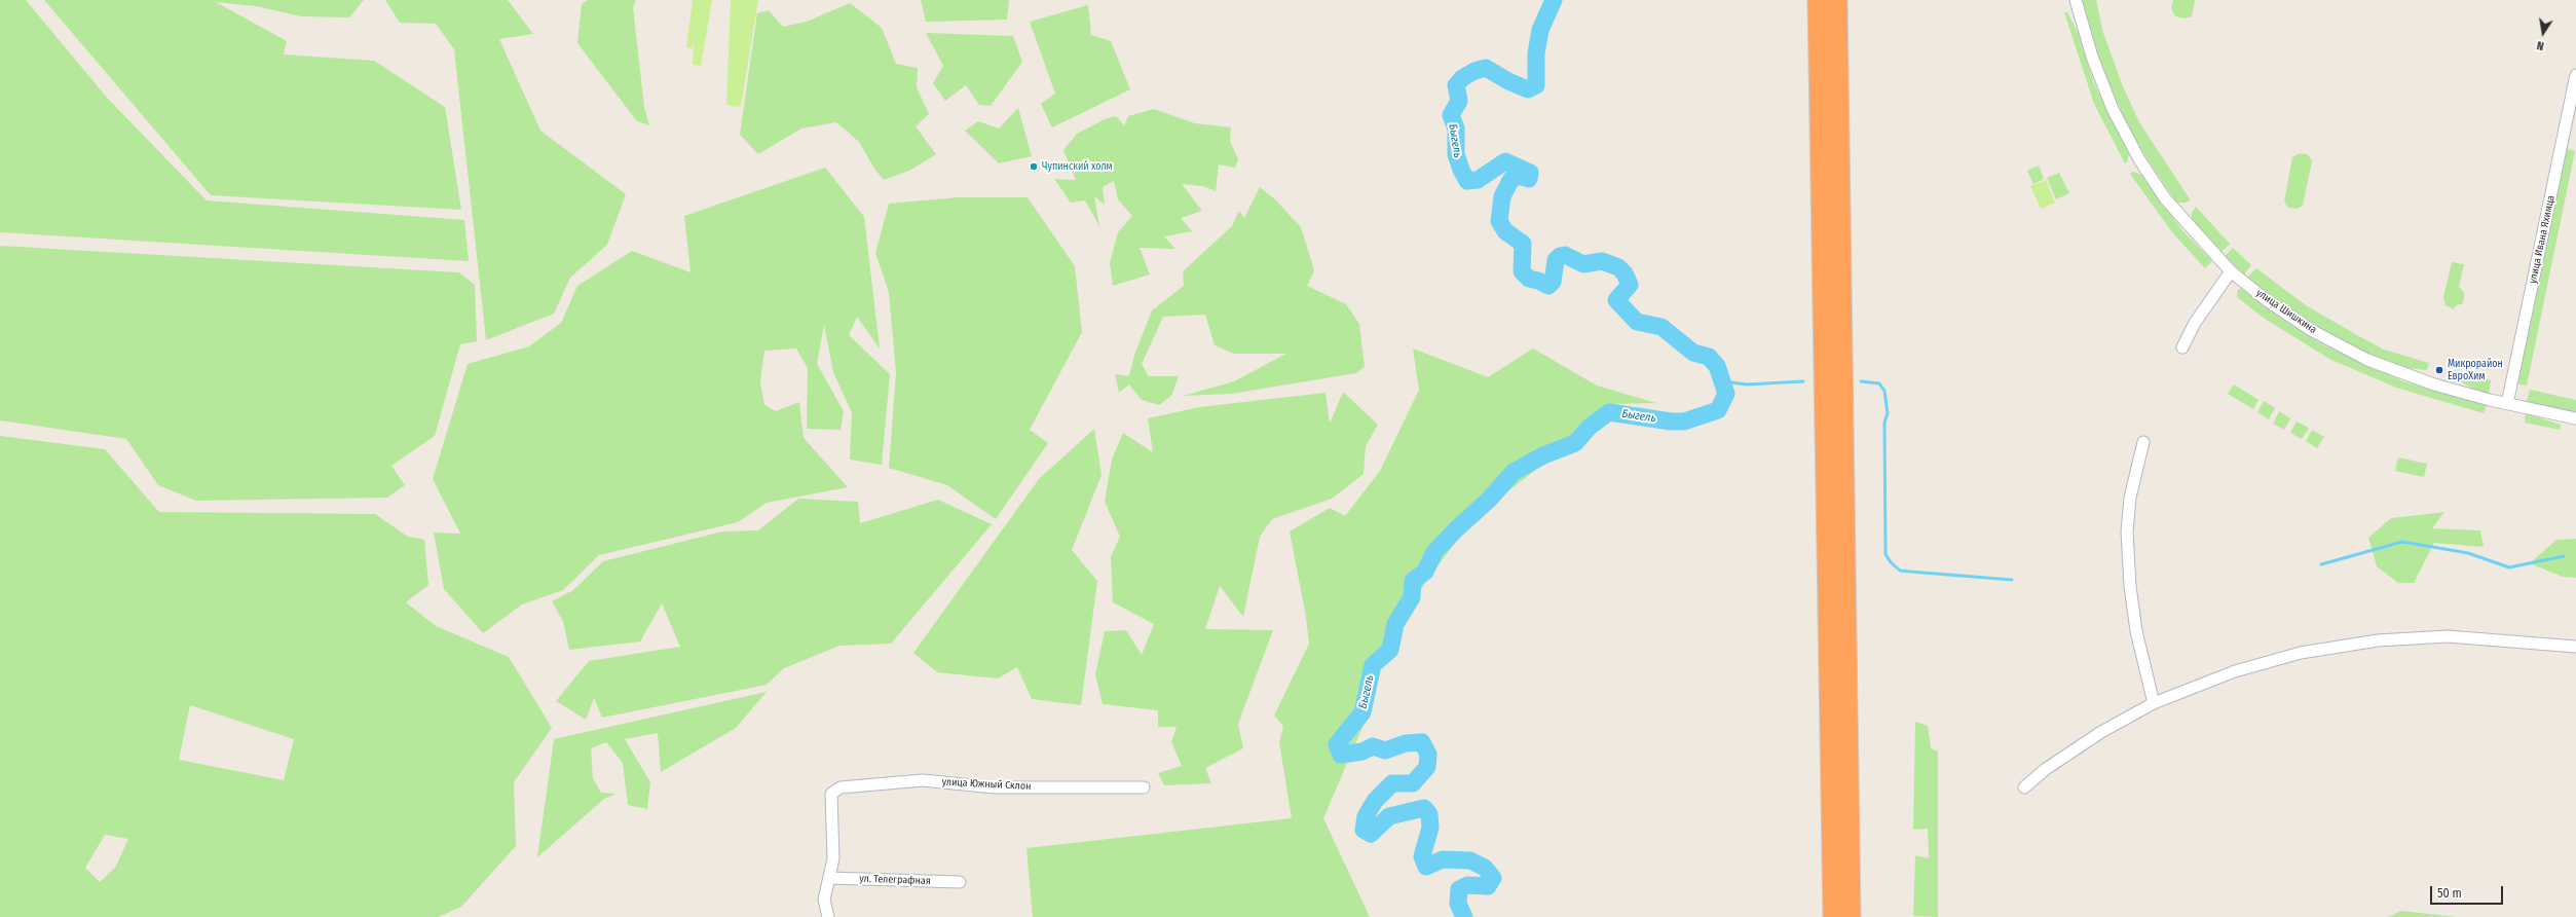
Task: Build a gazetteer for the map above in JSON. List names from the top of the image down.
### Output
{
  "streets": {
    "street": [
      "улица Ивана Яхимца",
      "улица Шишкина",
      "улица Южный Склон",
      "ул. Телеграфная"
    ]
  },
  "crossings": [
    ["улица Ивана Яхимца", "улица Шишкина"],
    ["улица Южный Склон", "ул. Телеграфная"]
  ],
  "water": ["Быгель"],
  "places": ["Чупинский холм", "Микрорайон ЕвроХим"],
  "scale_bar": "50 m",
  "north": "bottom"
}
